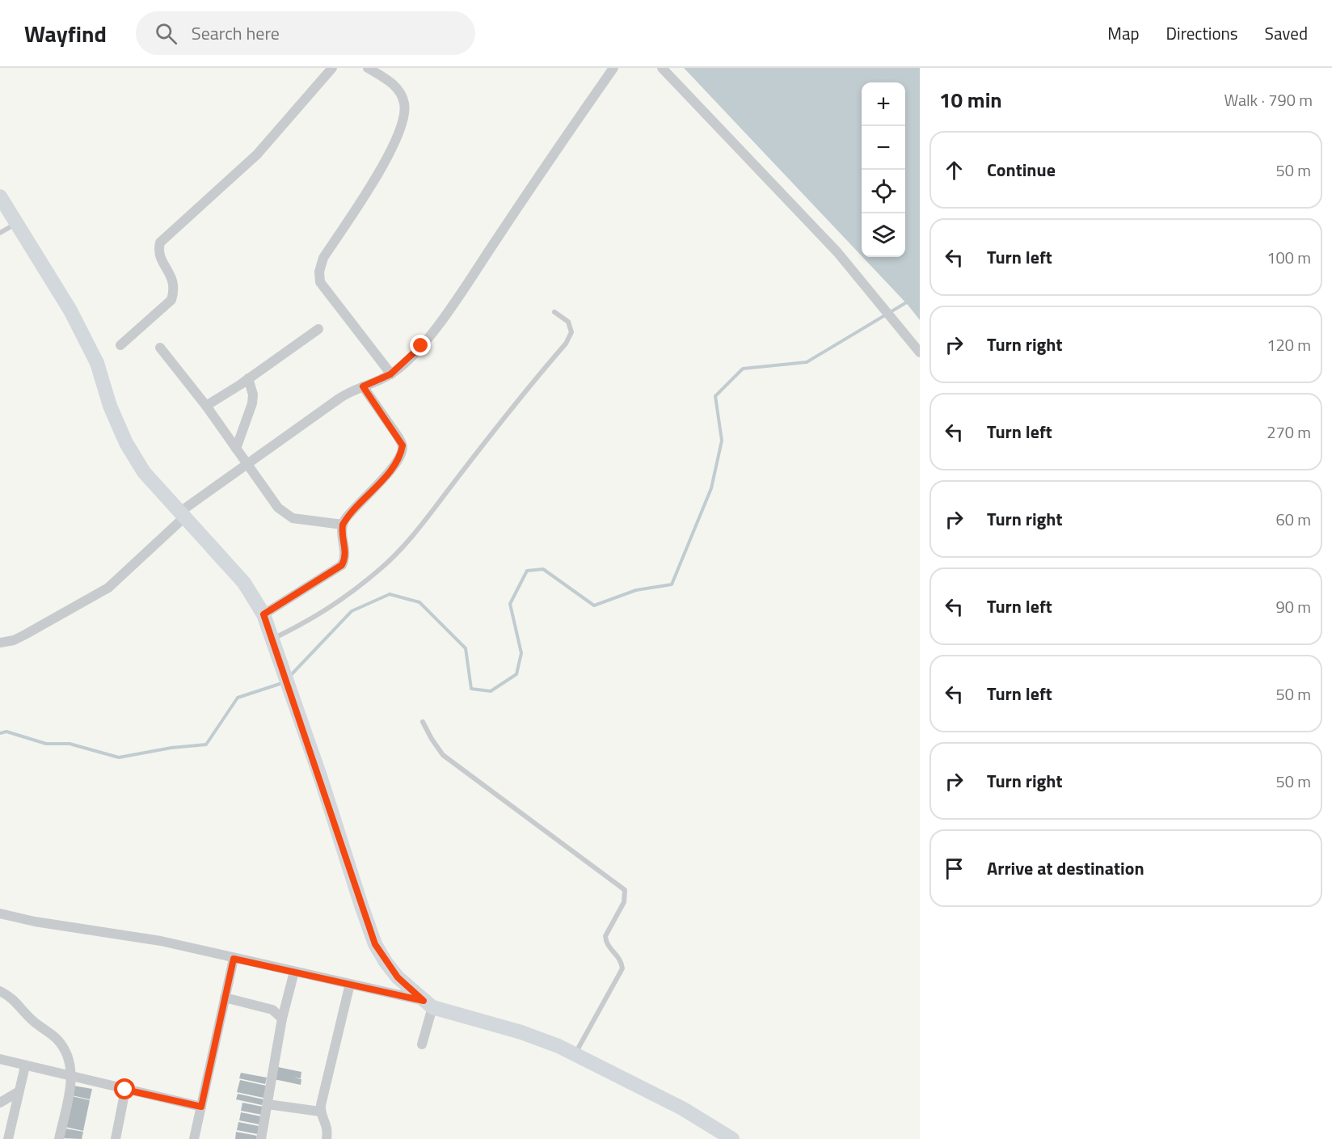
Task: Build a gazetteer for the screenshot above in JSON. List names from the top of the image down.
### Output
{
  "page": {
    "header": "Wayfind",
    "search": "Search here",
    "nav": ["Map", "Directions", "Saved"],
    "heading": ["10 min", "Walk · 790 m"],
    "map_buttons": ["+", "−"],
    "list": [
      ["Continue", "50 m"],
      ["Turn left", "100 m"],
      ["Turn right", "120 m"],
      ["Turn left", "270 m"],
      ["Turn right", "60 m"],
      ["Turn left", "90 m"],
      ["Turn left", "50 m"],
      ["Turn right", "50 m"],
      "Arrive at destination"
    ]
  }
}
